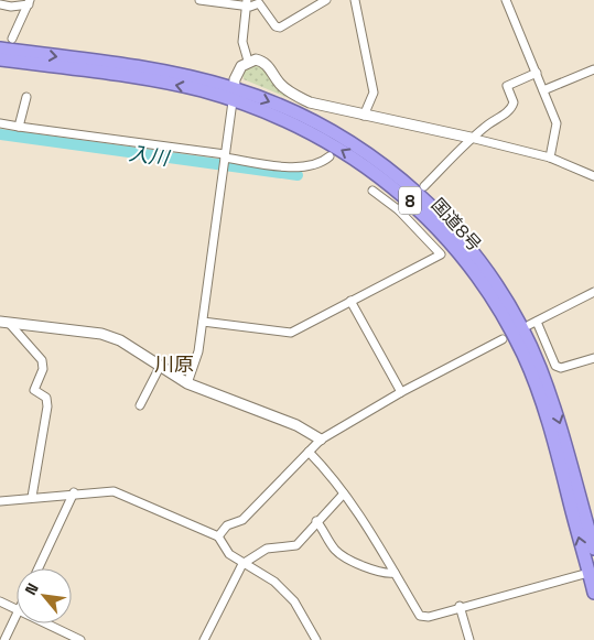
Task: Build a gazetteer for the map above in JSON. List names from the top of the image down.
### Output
{
  "streets": {
    "highway": ["8", "国道8号"]
  },
  "districts": ["川原"],
  "water": ["入川"],
  "north": "top left"
}
